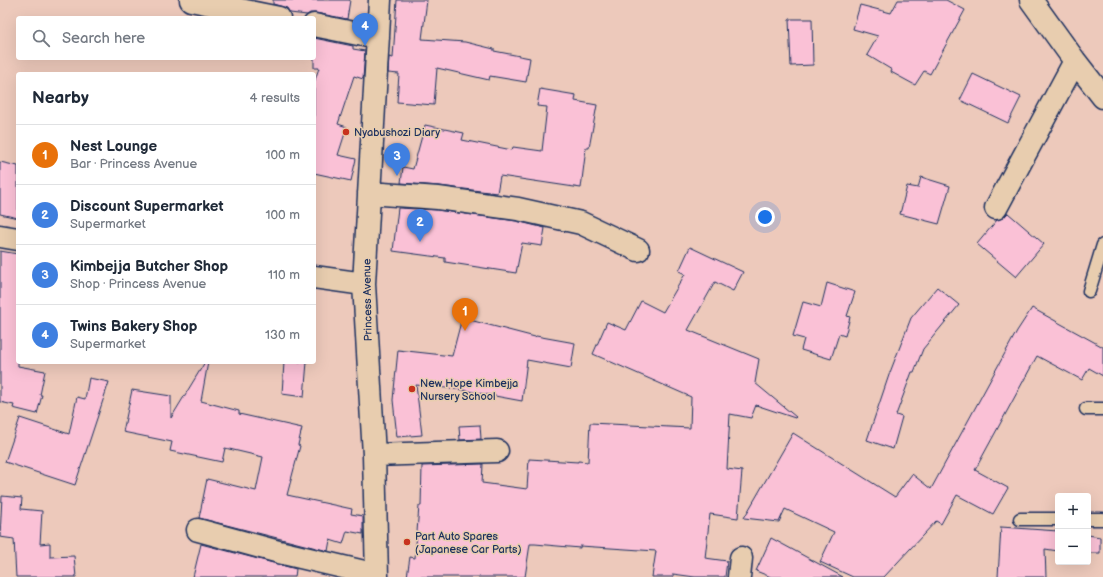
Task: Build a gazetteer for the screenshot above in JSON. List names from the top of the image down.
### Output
{
  "streets": {
    "street": ["Princess Avenue"]
  },
  "places": ["Nyabushozi Diary", "New Hope Kimbejja Nursery School", "Part Auto Spares (Japanese Car Parts)"],
  "page": {
    "pins": [
      "4",
      "3",
      "2",
      "1"
    ],
    "search": "Search here",
    "heading": ["Nearby", "4 results"],
    "list": [
      {
        "mark": "1",
        "name": "Nest Lounge",
        "note": "Bar · Princess Avenue",
        "value": "100 m"
      },
      {
        "mark": "2",
        "name": "Discount Supermarket",
        "note": "Supermarket",
        "value": "100 m"
      },
      {
        "mark": "3",
        "name": "Kimbejja Butcher Shop",
        "note": "Shop · Princess Avenue",
        "value": "110 m"
      },
      {
        "mark": "4",
        "name": "Twins Bakery Shop",
        "note": "Supermarket",
        "value": "130 m"
      }
    ],
    "map_buttons": ["+", "−"]
  }
}
